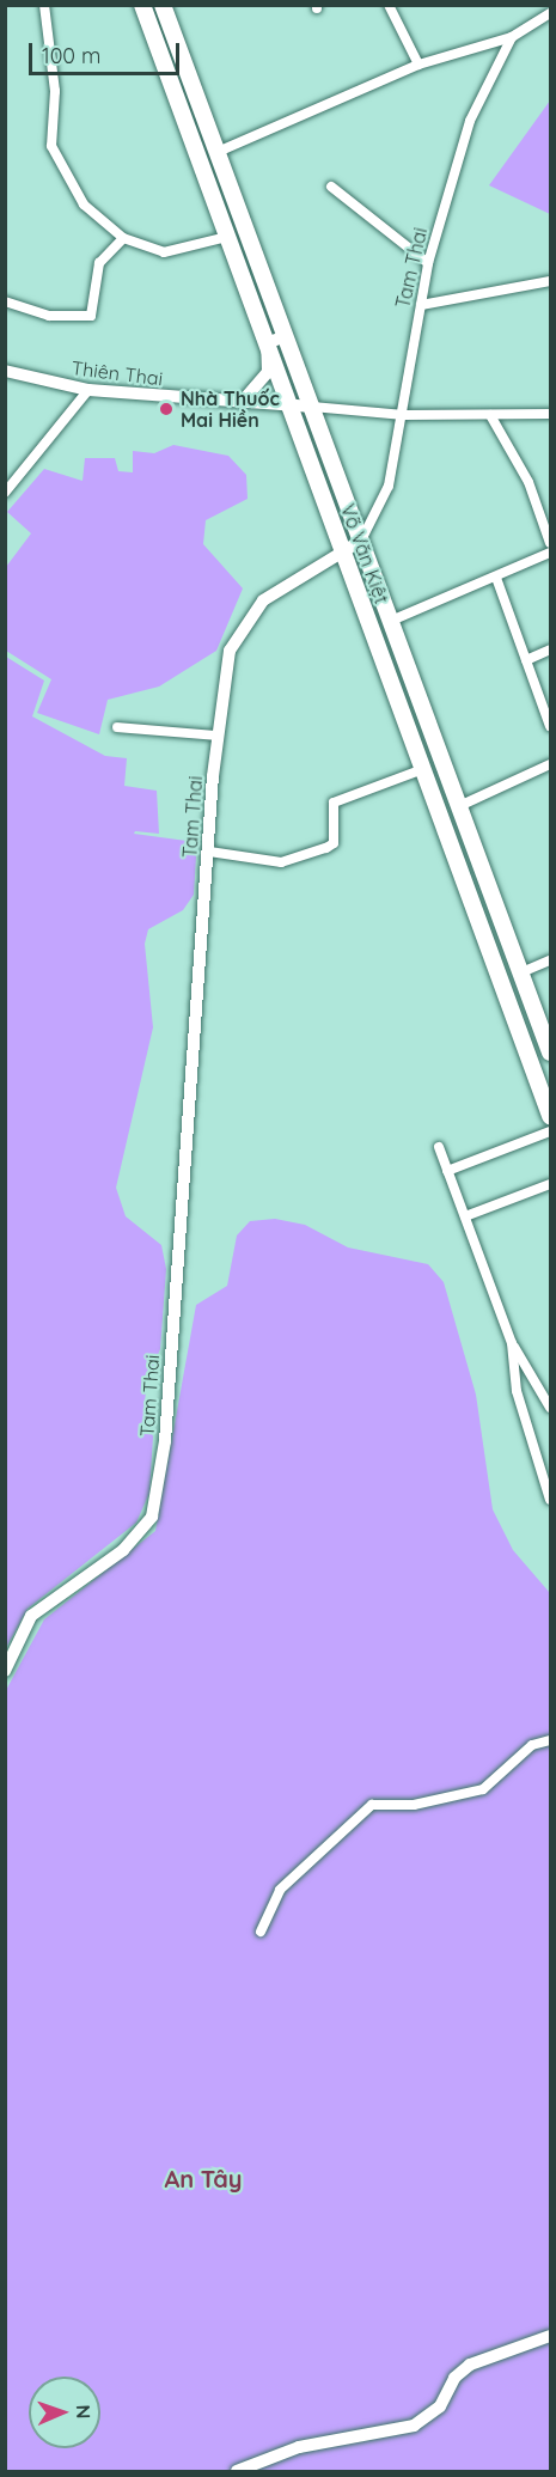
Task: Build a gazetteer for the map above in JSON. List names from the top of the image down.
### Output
{
  "streets": {
    "main road": ["Võ Văn Kiệt"],
    "street": ["Tam Thai", "Thiên Thai"]
  },
  "crossings": [
    ["Tam Thai", "Võ Văn Kiệt"],
    ["Thiên Thai", "Võ Văn Kiệt"]
  ],
  "districts": ["An Tây"],
  "places": ["Nhà Thuốc Mai Hiền"],
  "scale_bar": "100 m",
  "north": "right"
}
